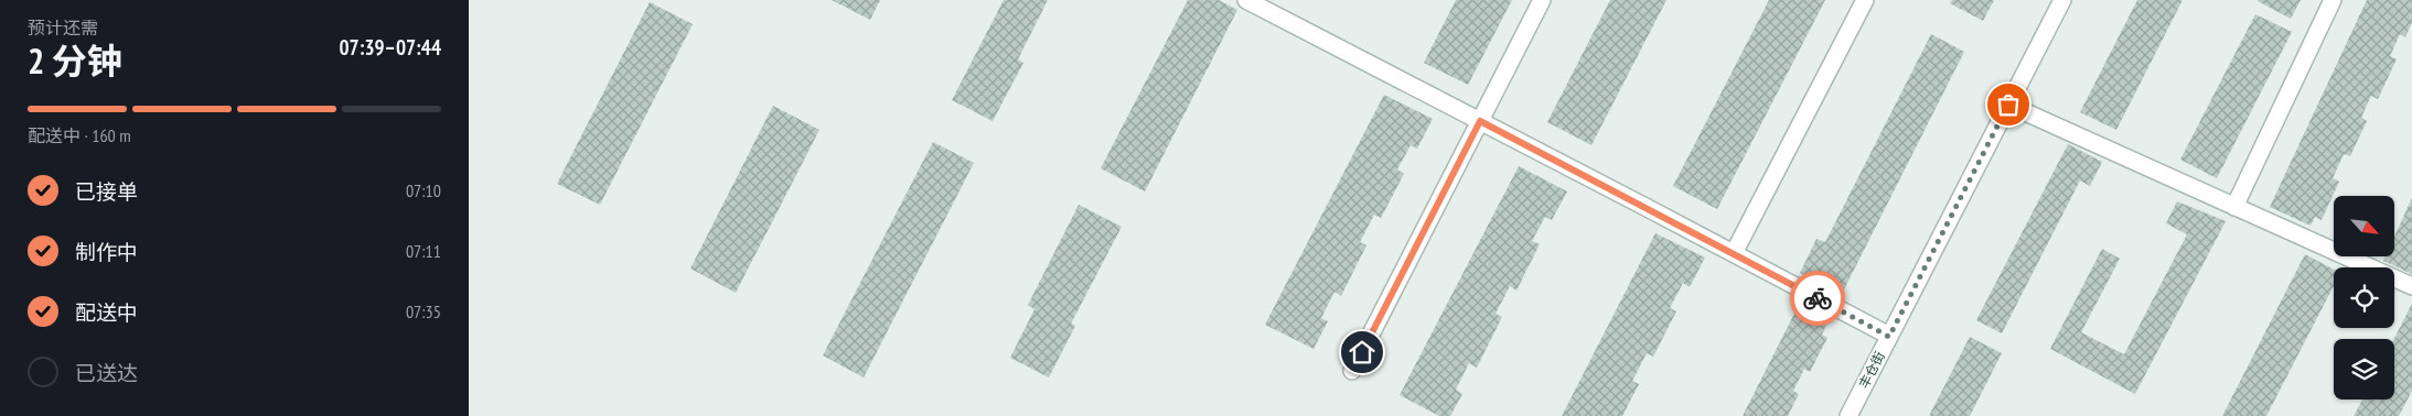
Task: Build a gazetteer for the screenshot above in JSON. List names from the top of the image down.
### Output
{
  "streets": {
    "street": ["丰仓街"]
  },
  "north": "bottom right",
  "page": {
    "heading": ["2 分钟", "预计还需", "07:39–07:44"],
    "bar": "配送中 · 160 m",
    "list": [
      ["已接单", "07:10"],
      ["制作中", "07:11"],
      ["配送中", "07:35"],
      "已送达"
    ]
  }
}
